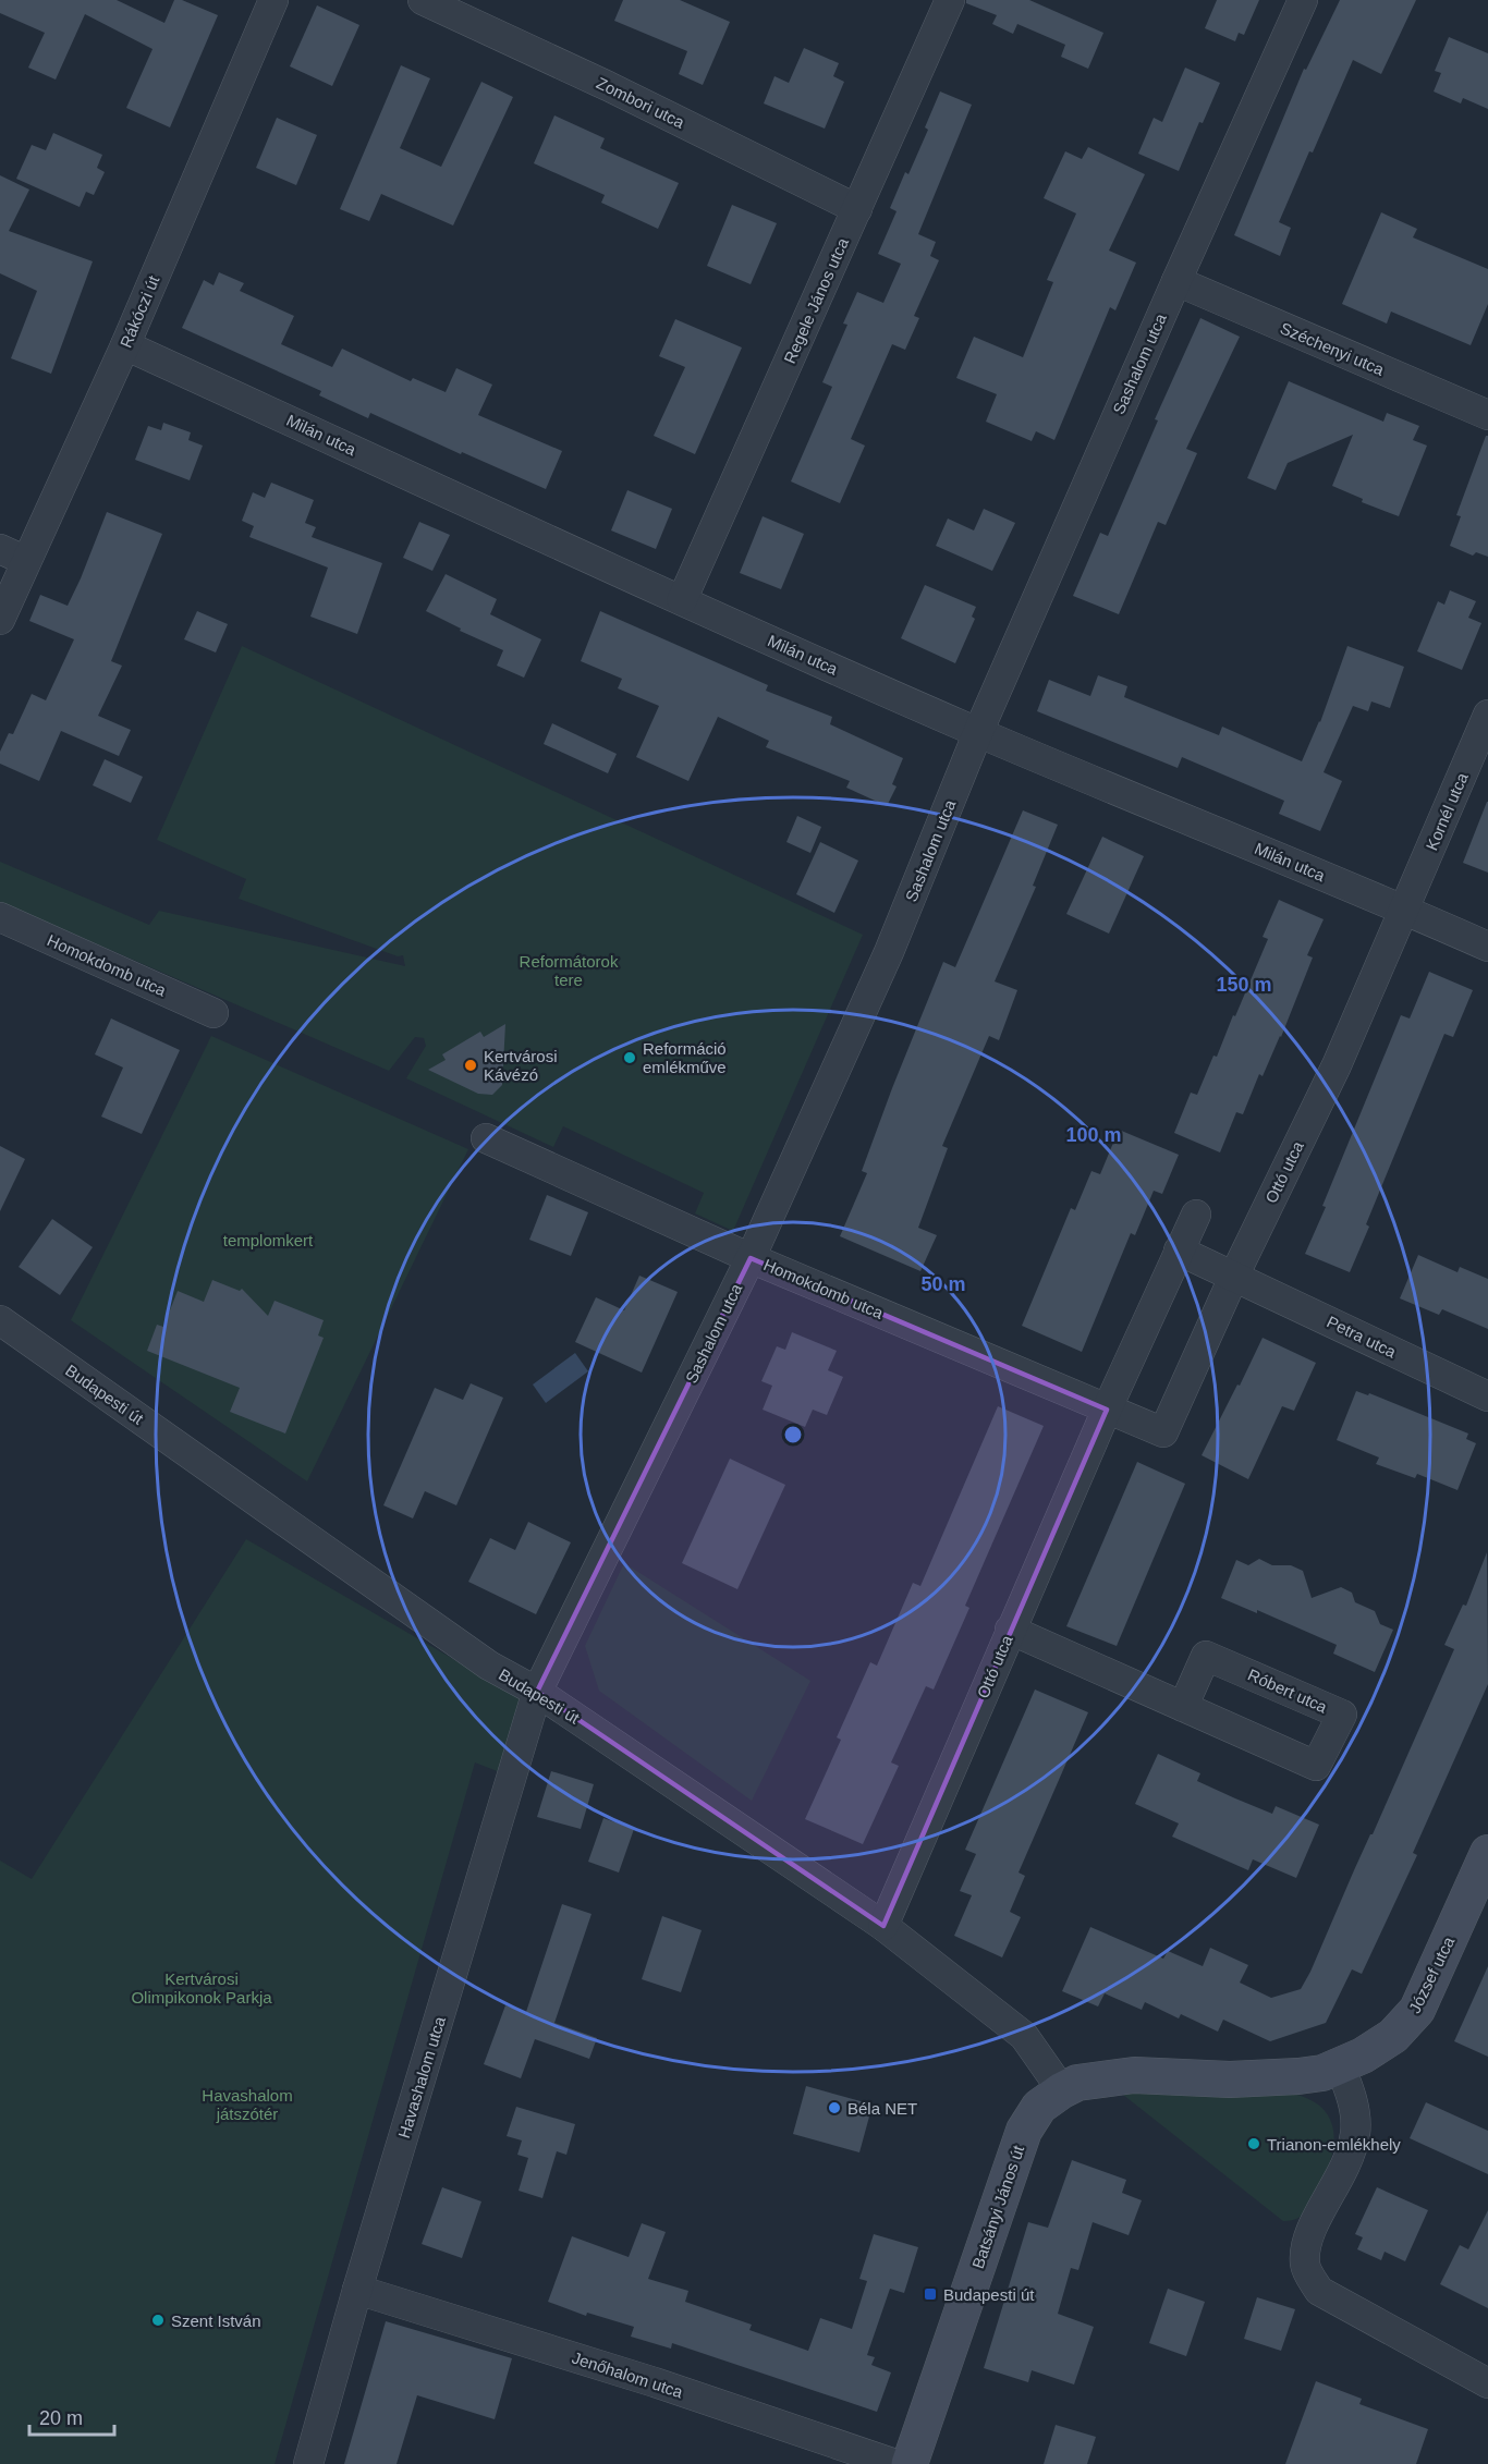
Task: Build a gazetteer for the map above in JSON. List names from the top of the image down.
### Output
{
  "streets": {
    "street": [
      "Zombori utca",
      "Regele János utca",
      "Rákóczi út",
      "Széchenyi utca",
      "Sashalom utca",
      "Milán utca",
      "Kornél utca",
      "Homokdomb utca",
      "Ottó utca",
      "Petra utca",
      "Budapesti út",
      "Róbert utca",
      "József utca",
      "Havashalom utca",
      "Batsányi János út",
      "Jenőhalom utca"
    ]
  },
  "crossings": [
    ["Zombori utca", "Regele János utca"],
    ["Regele János utca", "Milán utca"],
    ["Rákóczi út", "Milán utca"],
    ["Széchenyi utca", "Sashalom utca"],
    ["Sashalom utca", "Milán utca"],
    ["Sashalom utca", "Homokdomb utca"],
    ["Sashalom utca", "Budapesti út"],
    ["Sashalom utca", "Havashalom utca"],
    ["Milán utca", "Kornél utca"],
    ["Milán utca", "Ottó utca"],
    ["Kornél utca", "Ottó utca"],
    ["Homokdomb utca", "Ottó utca"],
    ["Ottó utca", "Petra utca"],
    ["Ottó utca", "Budapesti út"],
    ["Ottó utca", "Róbert utca"],
    ["Budapesti út", "József utca"],
    ["Budapesti út", "Havashalom utca"],
    ["Budapesti út", "Batsányi János út"],
    ["József utca", "Batsányi János út"],
    ["Havashalom utca", "Jenőhalom utca"]
  ],
  "parks": [
    "Reformátorok tere",
    "templomkert",
    "Kertvárosi Olimpikonok Parkja",
    "Havashalom játszótér"
  ],
  "places": {
    "other": [
      "Reformáció emlékműve",
      "Kertvárosi Kávézó",
      "Béla NET",
      "Trianon-emlékhely",
      "Szent István"
    ],
    "transit": ["Budapesti út"]
  },
  "scale_bar": "20 m",
  "rings": ["150 m", "100 m", "50 m"]
}
